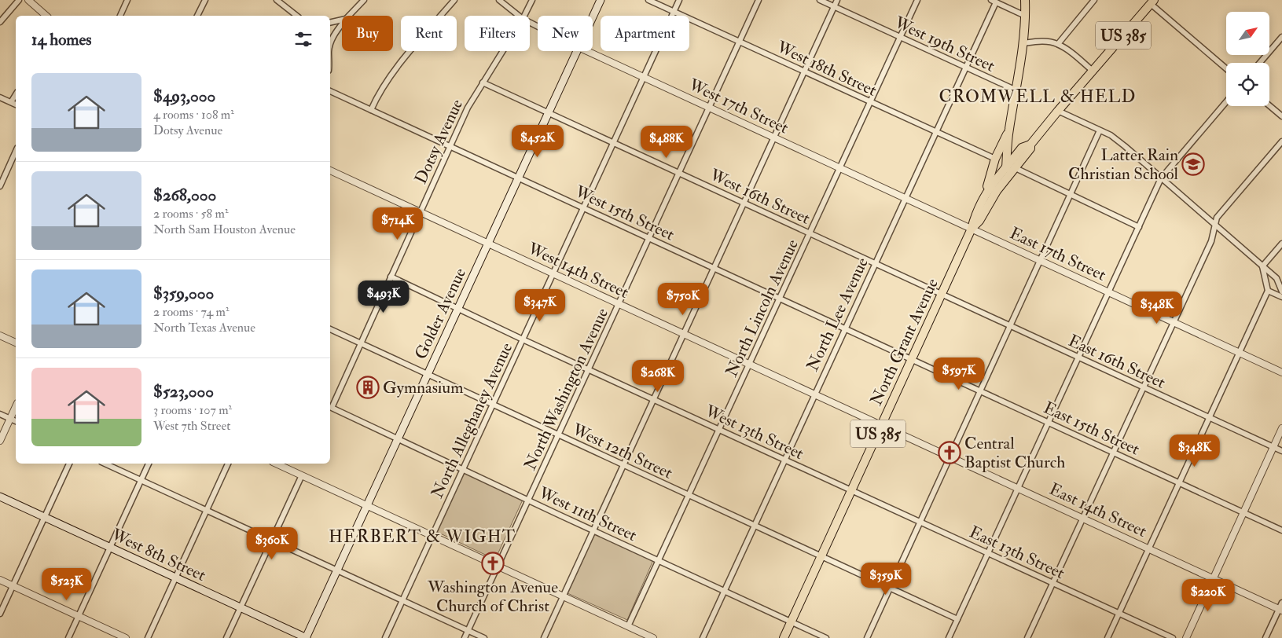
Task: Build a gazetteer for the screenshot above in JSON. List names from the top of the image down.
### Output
{
  "streets": {
    "main road": [
      "US 385",
      "Golder Avenue",
      "North Grant Avenue",
      "West 8th Street"
    ],
    "street": [
      "West 19th Street",
      "West 18th Street",
      "West 17th Street",
      "Dotsy Avenue",
      "West 16th Street",
      "West 15th Street",
      "East 17th Street",
      "West 14th Street",
      "North Lincoln Avenue",
      "North Lee Avenue",
      "East 16th Street",
      "North Washington Avenue",
      "North Alleghaney Avenue",
      "East 15th Street",
      "West 13th Street",
      "West 12th Street",
      "East 14th Street",
      "West 11th Street",
      "East 13th Street"
    ]
  },
  "crossings": [
    ["US 385", "North Grant Avenue"],
    ["West 19th Street", "North Lincoln Avenue"],
    ["West 19th Street", "North Lee Avenue"],
    ["West 18th Street", "North Lincoln Avenue"],
    ["West 18th Street", "North Lee Avenue"],
    ["West 18th Street", "North Washington Avenue"],
    ["West 18th Street", "North Alleghaney Avenue"],
    ["West 17th Street", "East 17th Street"],
    ["West 17th Street", "North Lincoln Avenue"],
    ["West 17th Street", "North Lee Avenue"],
    ["West 17th Street", "North Grant Avenue"],
    ["West 17th Street", "North Washington Avenue"],
    ["West 17th Street", "North Alleghaney Avenue"],
    ["Dotsy Avenue", "West 16th Street"],
    ["Dotsy Avenue", "West 15th Street"],
    ["Dotsy Avenue", "West 14th Street"],
    ["Dotsy Avenue", "West 13th Street"],
    ["Dotsy Avenue", "West 12th Street"],
    ["Dotsy Avenue", "West 11th Street"],
    ["West 16th Street", "North Lincoln Avenue"],
    ["West 16th Street", "Golder Avenue"],
    ["West 16th Street", "North Lee Avenue"],
    ["West 16th Street", "North Grant Avenue"],
    ["West 16th Street", "East 16th Street"],
    ["West 16th Street", "North Washington Avenue"],
    ["West 16th Street", "North Alleghaney Avenue"],
    ["West 15th Street", "North Lincoln Avenue"],
    ["West 15th Street", "Golder Avenue"],
    ["West 15th Street", "North Lee Avenue"],
    ["West 15th Street", "North Grant Avenue"],
    ["West 15th Street", "North Washington Avenue"],
    ["West 15th Street", "North Alleghaney Avenue"],
    ["West 15th Street", "East 15th Street"],
    ["East 17th Street", "North Grant Avenue"],
    ["West 14th Street", "North Lincoln Avenue"],
    ["West 14th Street", "Golder Avenue"],
    ["West 14th Street", "North Lee Avenue"],
    ["West 14th Street", "North Grant Avenue"],
    ["West 14th Street", "North Washington Avenue"],
    ["West 14th Street", "North Alleghaney Avenue"],
    ["West 14th Street", "East 14th Street"],
    ["North Lincoln Avenue", "West 13th Street"],
    ["North Lincoln Avenue", "West 12th Street"],
    ["North Lincoln Avenue", "West 11th Street"],
    ["Golder Avenue", "West 13th Street"],
    ["Golder Avenue", "West 12th Street"],
    ["Golder Avenue", "West 11th Street"],
    ["Golder Avenue", "West 8th Street"],
    ["North Lee Avenue", "West 13th Street"],
    ["North Lee Avenue", "West 12th Street"],
    ["North Lee Avenue", "West 11th Street"],
    ["North Grant Avenue", "East 16th Street"],
    ["North Grant Avenue", "East 15th Street"],
    ["North Grant Avenue", "West 13th Street"],
    ["North Grant Avenue", "West 12th Street"],
    ["North Grant Avenue", "East 14th Street"],
    ["North Grant Avenue", "West 11th Street"],
    ["North Grant Avenue", "East 13th Street"],
    ["North Washington Avenue", "West 13th Street"],
    ["North Washington Avenue", "West 12th Street"],
    ["North Washington Avenue", "West 11th Street"],
    ["North Alleghaney Avenue", "West 13th Street"],
    ["North Alleghaney Avenue", "West 12th Street"],
    ["North Alleghaney Avenue", "West 11th Street"],
    ["West 13th Street", "East 13th Street"]
  ],
  "districts": ["CROMWELL & HELD", "HERBERT & WIGHT"],
  "places": {
    "school or university": ["Latter Rain Christian School"],
    "building": ["Gymnasium"],
    "church": ["Central Baptist Church", "Washington Avenue Church of Christ"]
  },
  "north": "top right",
  "page": {
    "chip": [
      "Buy",
      "Rent",
      "Filters",
      "New",
      "Apartment"
    ],
    "heading": "14 homes",
    "list": [
      {
        "name": "$493,000",
        "note": "4 rooms · 108 m² · Dotsy Avenue"
      },
      {
        "name": "$268,000",
        "note": "2 rooms · 58 m² · North Sam Houston Avenue"
      },
      {
        "name": "$359,000",
        "note": "2 rooms · 74 m² · North Texas Avenue"
      },
      {
        "name": "$523,000",
        "note": "3 rooms · 107 m² · West 7th Street"
      }
    ],
    "price": [
      "$452K",
      "$488K",
      "$714K",
      "$493K",
      "$750K",
      "$347K",
      "$348K",
      "$597K",
      "$268K",
      "$348K",
      "$360K",
      "$359K",
      "$523K",
      "$220K"
    ]
  }
}
